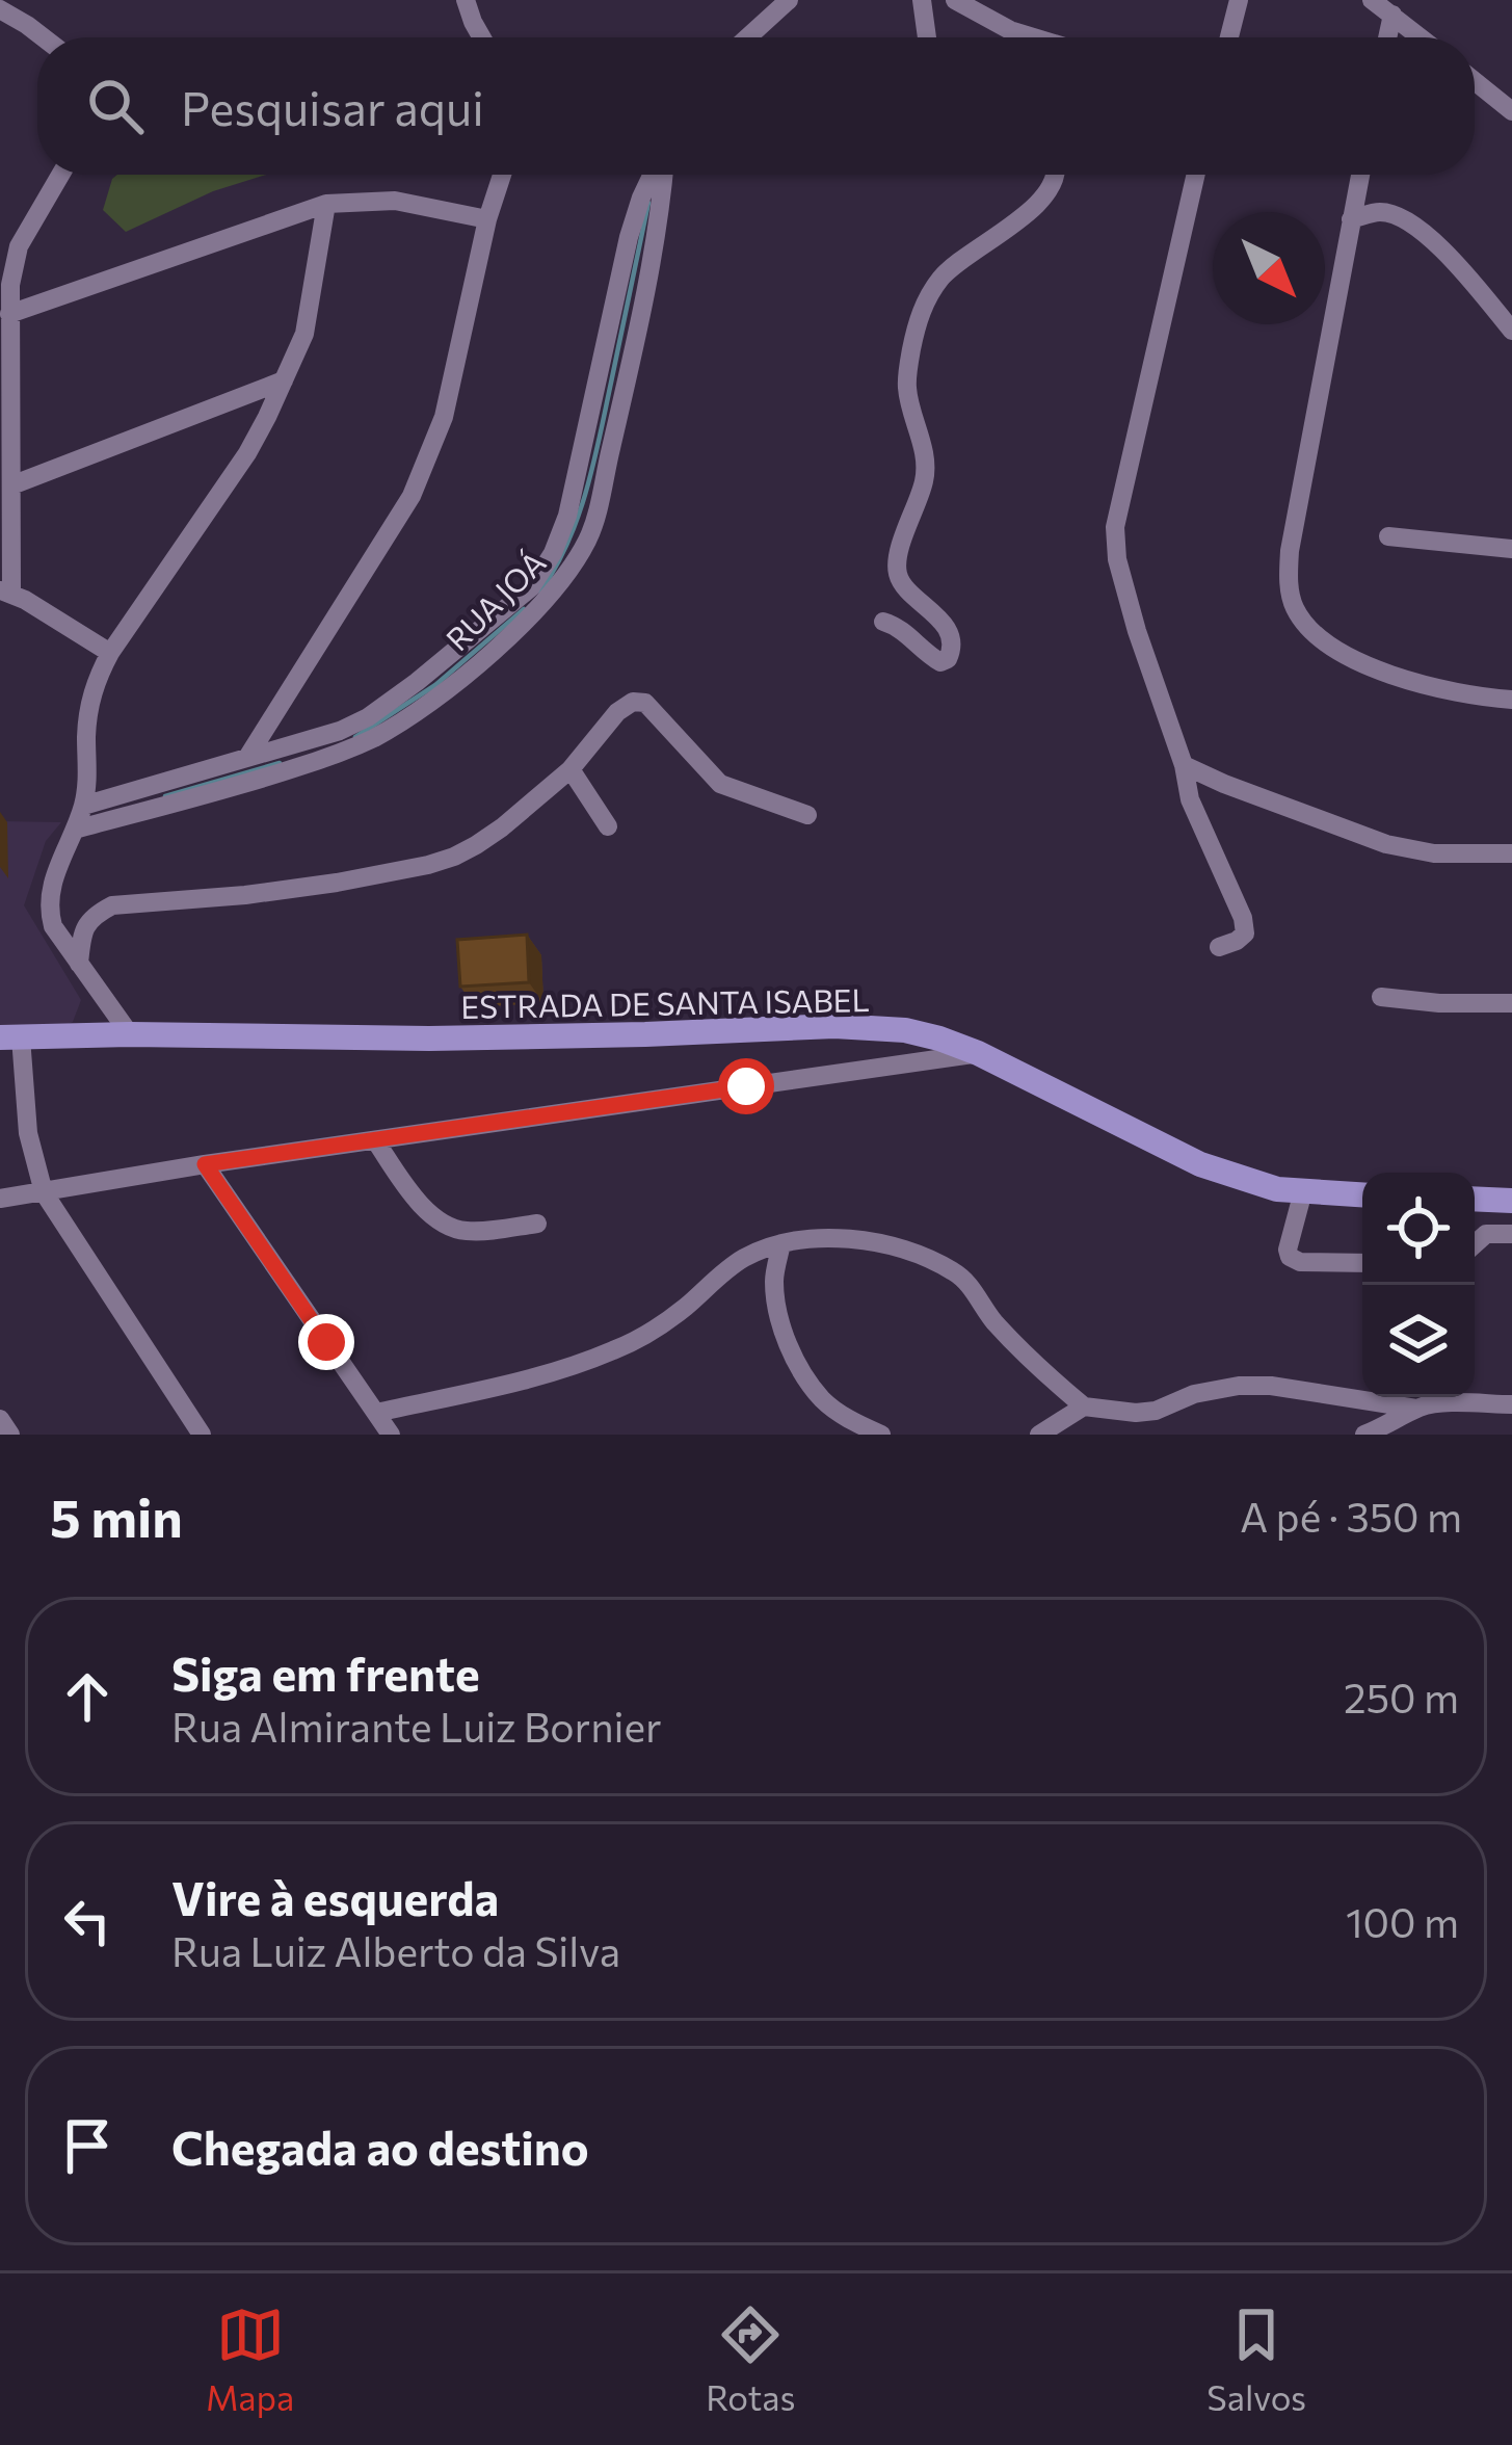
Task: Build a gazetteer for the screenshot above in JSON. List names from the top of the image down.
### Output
{
  "streets": {
    "main road": ["ESTRADA DE SANTA ISABEL"],
    "street": ["RUA JOÁ"]
  },
  "north": "bottom right",
  "page": {
    "search": "Pesquisar aqui",
    "heading": ["5 min", "A pé · 350 m"],
    "list": [
      ["Siga em frente", "Rua Almirante Luiz Bornier", "250 m"],
      ["Vire à esquerda", "Rua Luiz Alberto da Silva", "100 m"],
      "Chegada ao destino"
    ],
    "nav": ["Mapa", "Rotas", "Salvos"]
  }
}
